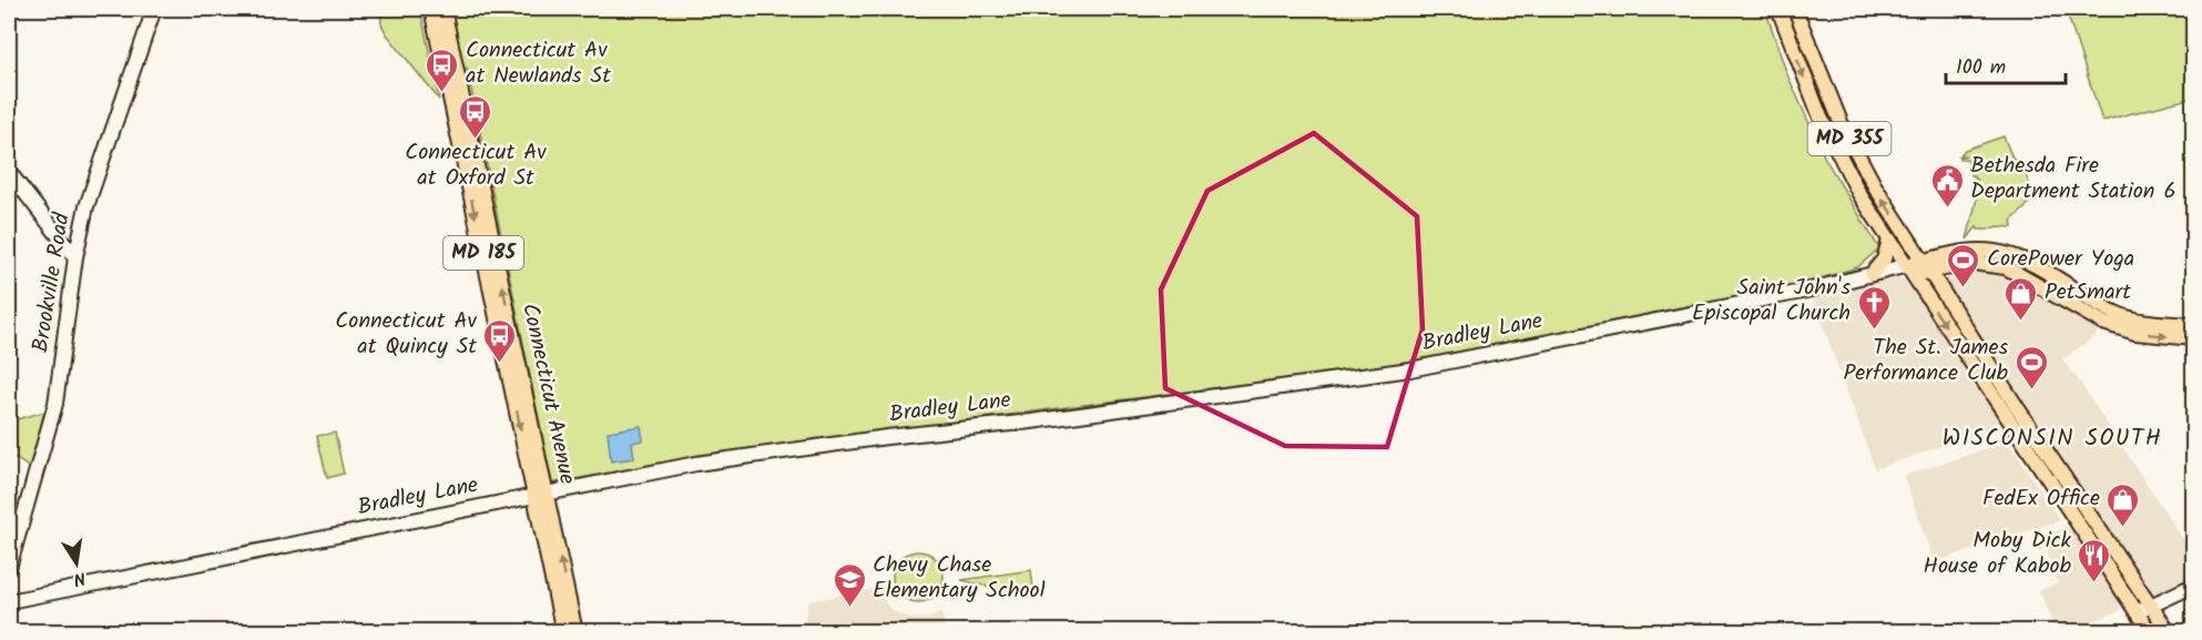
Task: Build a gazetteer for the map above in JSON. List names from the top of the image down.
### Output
{
  "streets": {
    "main road": [
      "MD 355",
      "MD 185",
      "Brookville Road",
      "Bradley Lane",
      "Connecticut Avenue"
    ]
  },
  "crossings": [
    ["MD 355", "Bradley Lane"],
    ["Bradley Lane", "Connecticut Avenue"]
  ],
  "districts": ["WISCONSIN SOUTH"],
  "places": {
    "bus stop": ["Connecticut Av at Newlands St", "Connecticut Av at Oxford St", "Connecticut Av at Quincy St"],
    "public building": ["Bethesda Fire Department Station 6"],
    "sports": ["CorePower Yoga", "The St. James Performance Club"],
    "shop": ["PetSmart", "FedEx Office"],
    "church": ["Saint John's Episcopal Church"],
    "restaurant": ["Moby Dick House of Kabob"],
    "school or university": ["Chevy Chase Elementary School"]
  },
  "scale_bar": "100 m",
  "north": "bottom"
}
